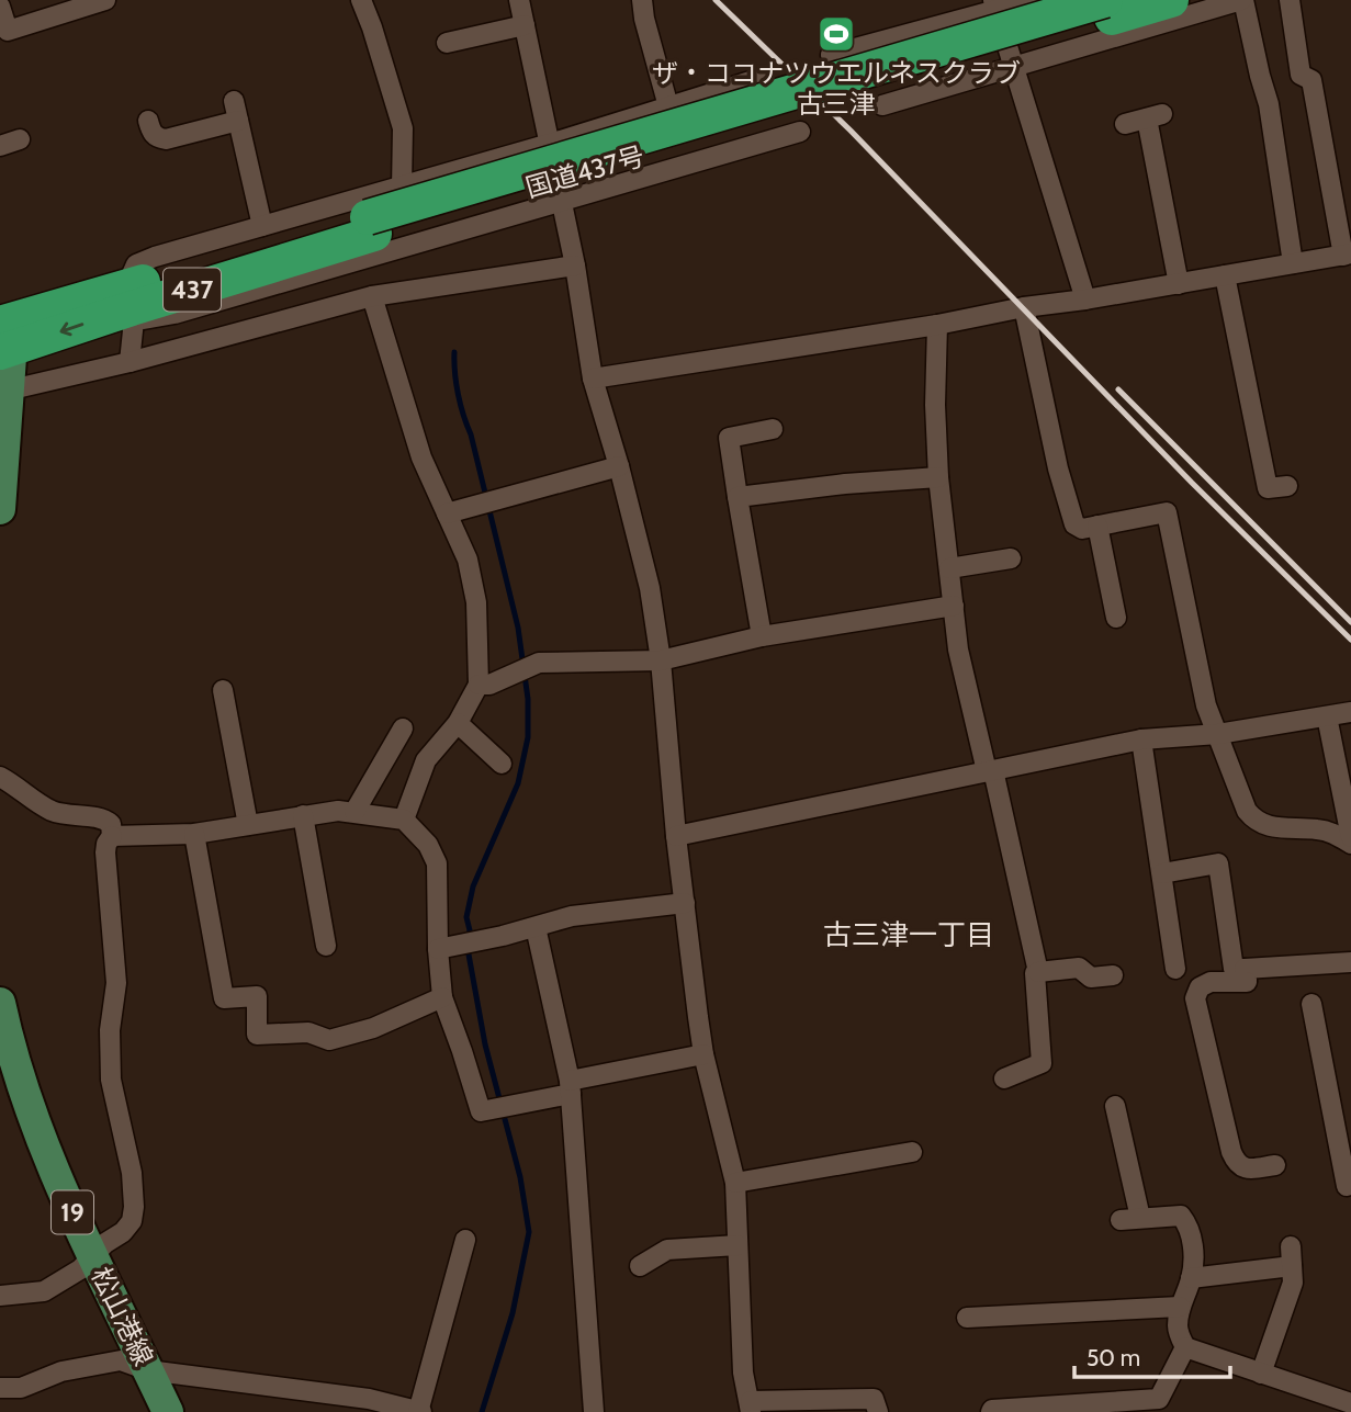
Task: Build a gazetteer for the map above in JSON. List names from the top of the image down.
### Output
{
  "streets": {
    "highway": ["国道437号", "437"],
    "main road": ["19", "松山港線"]
  },
  "districts": ["古三津一丁目"],
  "places": {
    "sports": ["ザ・ココナツウエルネスクラブ 古三津"]
  },
  "scale_bar": "50 m"
}
